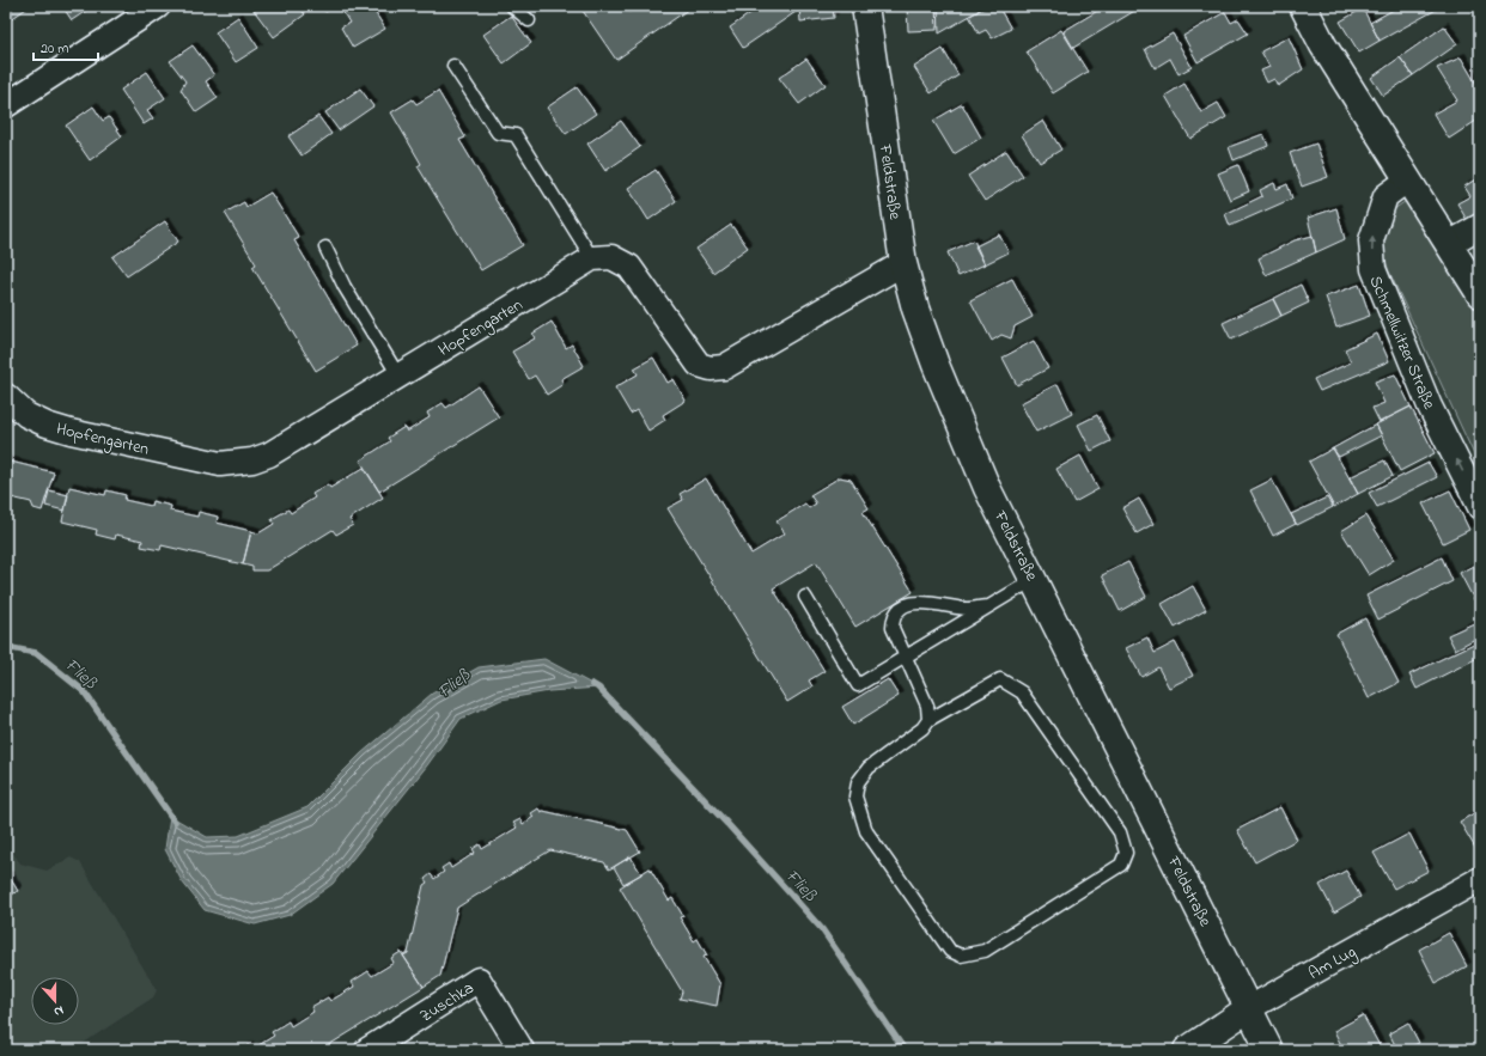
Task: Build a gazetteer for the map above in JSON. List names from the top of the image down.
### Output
{
  "streets": {
    "street": [
      "Feldstraße",
      "Hopfengarten",
      "Schmellwitzer Straße",
      "Am Lug",
      "Zuschka"
    ]
  },
  "crossings": [
    ["Feldstraße", "Am Lug"]
  ],
  "water": ["Fließ"],
  "scale_bar": "20 m",
  "north": "bottom"
}
